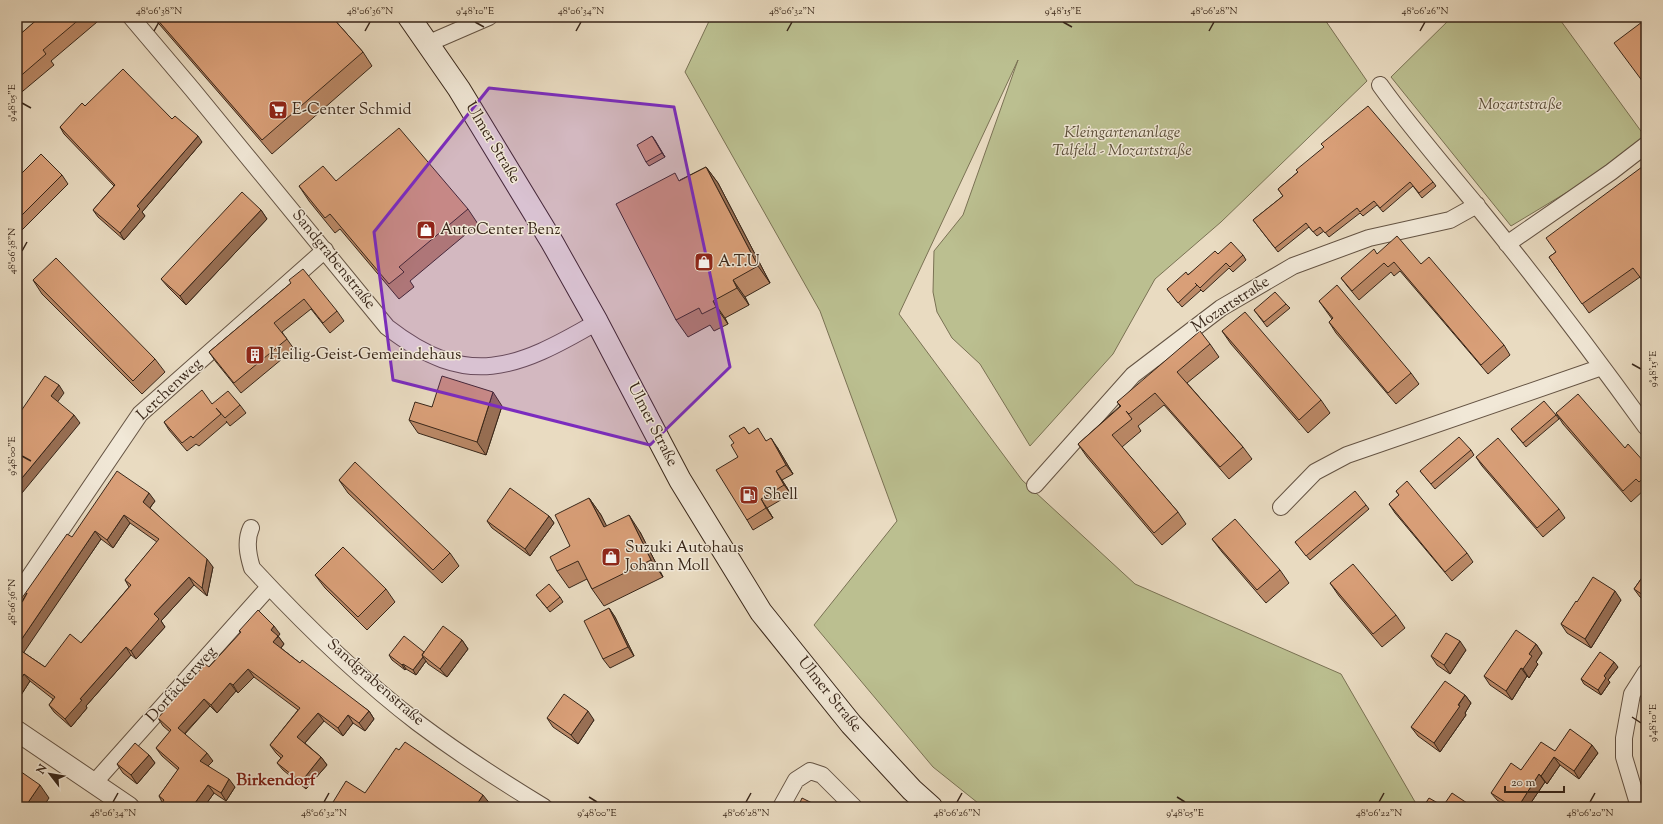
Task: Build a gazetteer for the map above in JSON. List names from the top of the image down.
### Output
{
  "streets": {
    "main road": ["Ulmer Straße"],
    "street": [
      "Sandgrabenstraße",
      "Mozartstraße",
      "Lerchenweg",
      "Dorfäckerweg"
    ]
  },
  "crossings": [
    ["Ulmer Straße", "Sandgrabenstraße"],
    ["Sandgrabenstraße", "Lerchenweg"],
    ["Sandgrabenstraße", "Dorfäckerweg"]
  ],
  "districts": ["Birkendorf"],
  "parks": ["Mozartstraße", "Kleingartenanlage Talfeld - Mozartstraße"],
  "places": {
    "supermarket": ["E-Center Schmid"],
    "shop": ["AutoCenter Benz", "A.T.U", "Suzuki Autohaus Johann Moll"],
    "building": ["Heilig-Geist-Gemeindehaus"],
    "fuel station": ["Shell"]
  },
  "scale_bar": "20 m",
  "north": "top left",
  "coordinates": [
    "48°06'38\"N",
    "48°06'36\"N",
    "9°48'10\"E",
    "48°06'34\"N",
    "48°06'32\"N",
    "9°48'15\"E",
    "48°06'28\"N",
    "48°06'26\"N",
    "9°48'05\"E",
    "9°48'00\"E",
    "48°06'22\"N",
    "48°06'20\"N"
  ]
}
